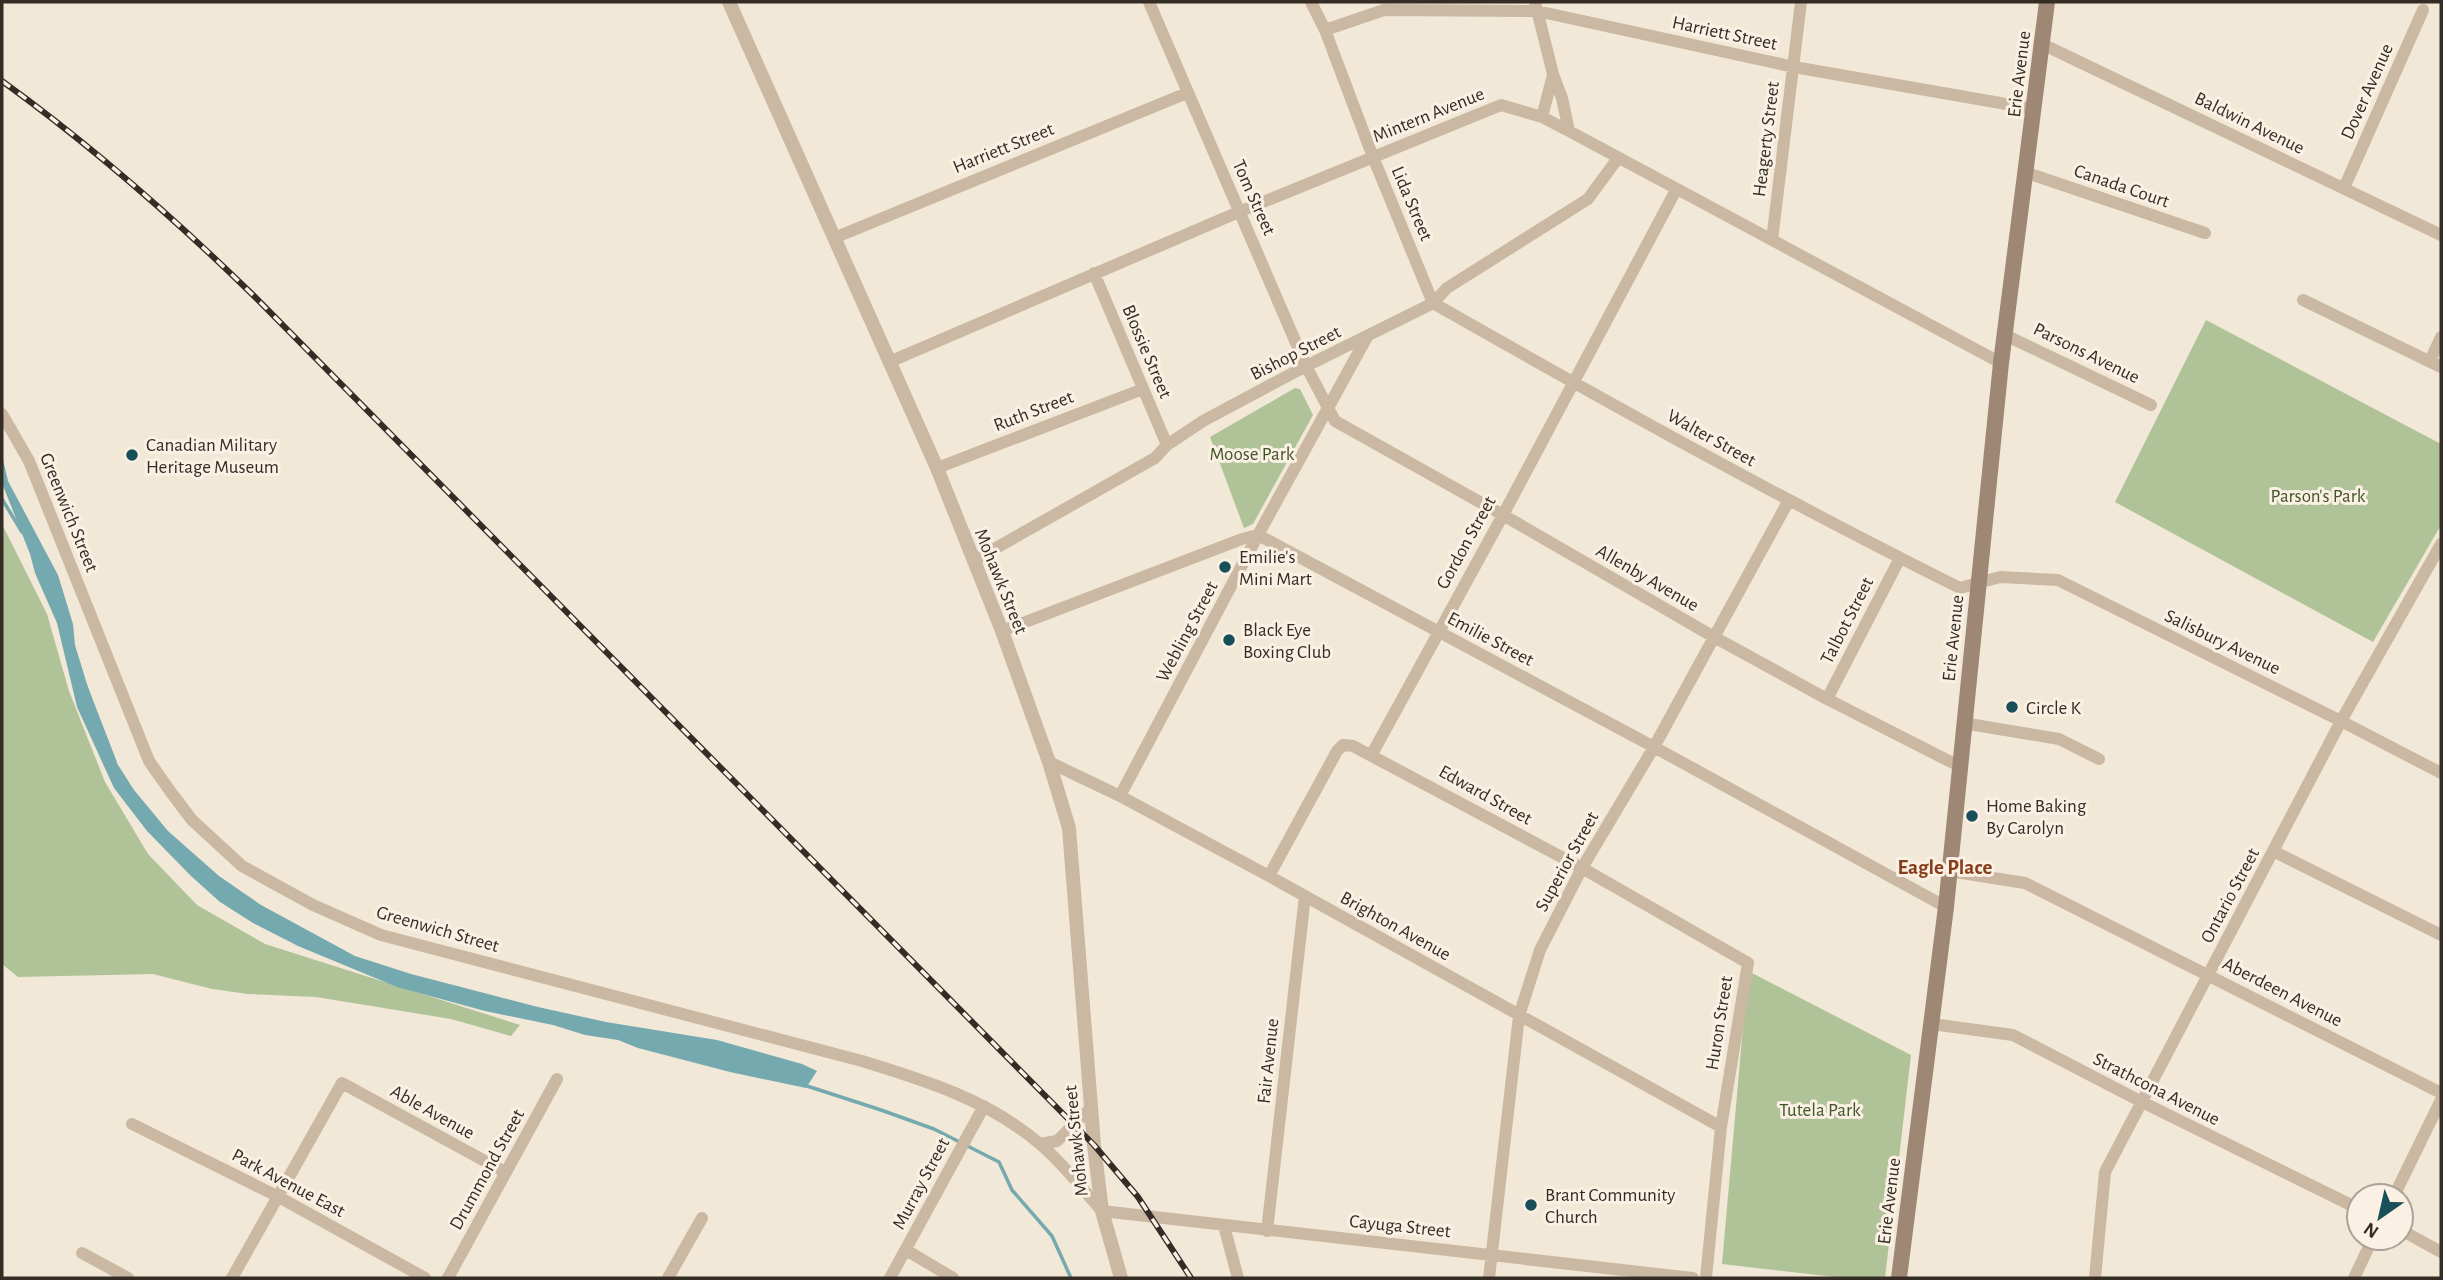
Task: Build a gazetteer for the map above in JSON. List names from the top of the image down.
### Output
{
  "streets": {
    "main road": ["Erie Avenue"],
    "street": [
      "Harriett Street",
      "Dover Avenue",
      "Mintern Avenue",
      "Baldwin Avenue",
      "Heagerty Street",
      "Canada Court",
      "Tom Street",
      "Lida Street",
      "Blossie Street",
      "Bishop Street",
      "Parsons Avenue",
      "Ruth Street",
      "Walter Street",
      "Greenwich Street",
      "Gordon Street",
      "Allenby Avenue",
      "Mohawk Street",
      "Talbot Street",
      "Webling Street",
      "Emilie Street",
      "Salisbury Avenue",
      "Edward Street",
      "Superior Street",
      "Ontario Street",
      "Brighton Avenue",
      "Aberdeen Avenue",
      "Huron Street",
      "Fair Avenue",
      "Strathcona Avenue",
      "Able Avenue",
      "Drummond Street",
      "Park Avenue East",
      "Murray Street",
      "Cayuga Street"
    ]
  },
  "crossings": [
    ["Harriett Street", "Erie Avenue"],
    ["Harriett Street", "Heagerty Street"],
    ["Harriett Street", "Tom Street"],
    ["Harriett Street", "Lida Street"],
    ["Harriett Street", "Mohawk Street"],
    ["Erie Avenue", "Mintern Avenue"],
    ["Erie Avenue", "Baldwin Avenue"],
    ["Erie Avenue", "Canada Court"],
    ["Erie Avenue", "Parsons Avenue"],
    ["Erie Avenue", "Walter Street"],
    ["Erie Avenue", "Allenby Avenue"],
    ["Erie Avenue", "Emilie Street"],
    ["Erie Avenue", "Salisbury Avenue"],
    ["Erie Avenue", "Aberdeen Avenue"],
    ["Erie Avenue", "Strathcona Avenue"],
    ["Dover Avenue", "Baldwin Avenue"],
    ["Mintern Avenue", "Heagerty Street"],
    ["Mintern Avenue", "Tom Street"],
    ["Mintern Avenue", "Lida Street"],
    ["Mintern Avenue", "Blossie Street"],
    ["Mintern Avenue", "Bishop Street"],
    ["Mintern Avenue", "Gordon Street"],
    ["Mintern Avenue", "Mohawk Street"],
    ["Tom Street", "Bishop Street"],
    ["Tom Street", "Allenby Avenue"],
    ["Tom Street", "Webling Street"],
    ["Lida Street", "Bishop Street"],
    ["Lida Street", "Walter Street"],
    ["Blossie Street", "Bishop Street"],
    ["Blossie Street", "Ruth Street"],
    ["Bishop Street", "Walter Street"],
    ["Bishop Street", "Mohawk Street"],
    ["Bishop Street", "Webling Street"],
    ["Ruth Street", "Mohawk Street"],
    ["Walter Street", "Gordon Street"],
    ["Walter Street", "Talbot Street"],
    ["Walter Street", "Salisbury Avenue"],
    ["Walter Street", "Superior Street"],
    ["Greenwich Street", "Mohawk Street"],
    ["Greenwich Street", "Murray Street"],
    ["Greenwich Street", "Cayuga Street"],
    ["Gordon Street", "Allenby Avenue"],
    ["Gordon Street", "Emilie Street"],
    ["Gordon Street", "Edward Street"],
    ["Allenby Avenue", "Talbot Street"],
    ["Allenby Avenue", "Webling Street"],
    ["Allenby Avenue", "Superior Street"],
    ["Mohawk Street", "Brighton Avenue"],
    ["Mohawk Street", "Cayuga Street"],
    ["Webling Street", "Emilie Street"],
    ["Webling Street", "Brighton Avenue"],
    ["Emilie Street", "Superior Street"],
    ["Salisbury Avenue", "Ontario Street"],
    ["Edward Street", "Superior Street"],
    ["Edward Street", "Huron Street"],
    ["Superior Street", "Brighton Avenue"],
    ["Superior Street", "Huron Street"],
    ["Superior Street", "Cayuga Street"],
    ["Ontario Street", "Aberdeen Avenue"],
    ["Ontario Street", "Strathcona Avenue"],
    ["Brighton Avenue", "Huron Street"],
    ["Brighton Avenue", "Fair Avenue"],
    ["Fair Avenue", "Cayuga Street"],
    ["Able Avenue", "Drummond Street"],
    ["Able Avenue", "Park Avenue East"]
  ],
  "districts": ["Eagle Place"],
  "parks": ["Moose Park", "Parson's Park", "Tutela Park"],
  "places": [
    "Canadian Military Heritage Museum",
    "Emilie's Mini Mart",
    "Black Eye Boxing Club",
    "Circle K",
    "Home Baking By Carolyn",
    "Brant Community Church"
  ],
  "north": "bottom left"
}
